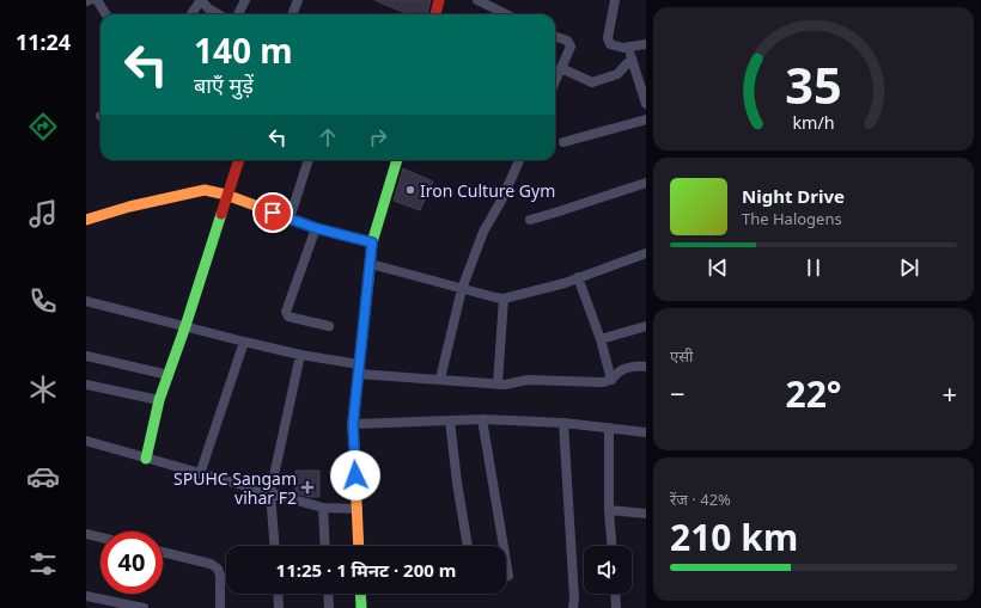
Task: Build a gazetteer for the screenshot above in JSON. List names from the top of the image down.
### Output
{
  "places": {
    "other": ["Iron Culture Gym"],
    "health": ["SPUHC Sangam vihar F2"]
  },
  "page": {
    "tabs": "11:24",
    "turn": ["140 m", "बाएँ मुड़ें"],
    "song": ["Night Drive", "The Halogens"],
    "tile": [
      "एसी",
      ["रेंज · 42%", "210 km"]
    ],
    "heat": ["−", "22°", "+"],
    "limit": "40",
    "trip": "11:25 · 1 मिनट · 200 m",
    "gauge": ["35", "km/h"]
  }
}
